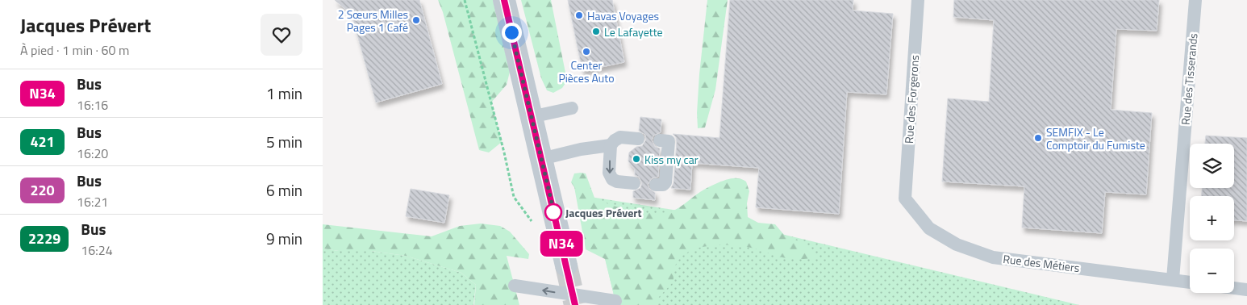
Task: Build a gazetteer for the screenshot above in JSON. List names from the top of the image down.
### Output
{
  "streets": {
    "lane": ["Rue des Tisserands", "Rue des Forgerons", "Rue des Métiers"]
  },
  "crossings": [
    ["Rue des Tisserands", "Rue des Métiers"],
    ["Rue des Forgerons", "Rue des Métiers"]
  ],
  "places": [
    "Havas Voyages",
    "2 Sœurs Milles Pages 1 Café",
    "Le Lafayette",
    "Center Pièces Auto",
    "SEMFIX - Le Comptoir du Fumiste",
    "Kiss my car",
    "Jacques Prévert"
  ],
  "lines": ["bus line N34"],
  "page": {
    "heading": ["Jacques Prévert", "À pied · 1 min · 60 m"],
    "on_map": "N34",
    "list": [
      {
        "mark": "N34",
        "name": "Bus",
        "note": "16:16",
        "value": "1 min"
      },
      {
        "mark": "421",
        "name": "Bus",
        "note": "16:20",
        "value": "5 min"
      },
      {
        "mark": "220",
        "name": "Bus",
        "note": "16:21",
        "value": "6 min"
      },
      {
        "mark": "2229",
        "name": "Bus",
        "note": "16:24",
        "value": "9 min"
      }
    ],
    "map_buttons": ["+", "−"]
  }
}
